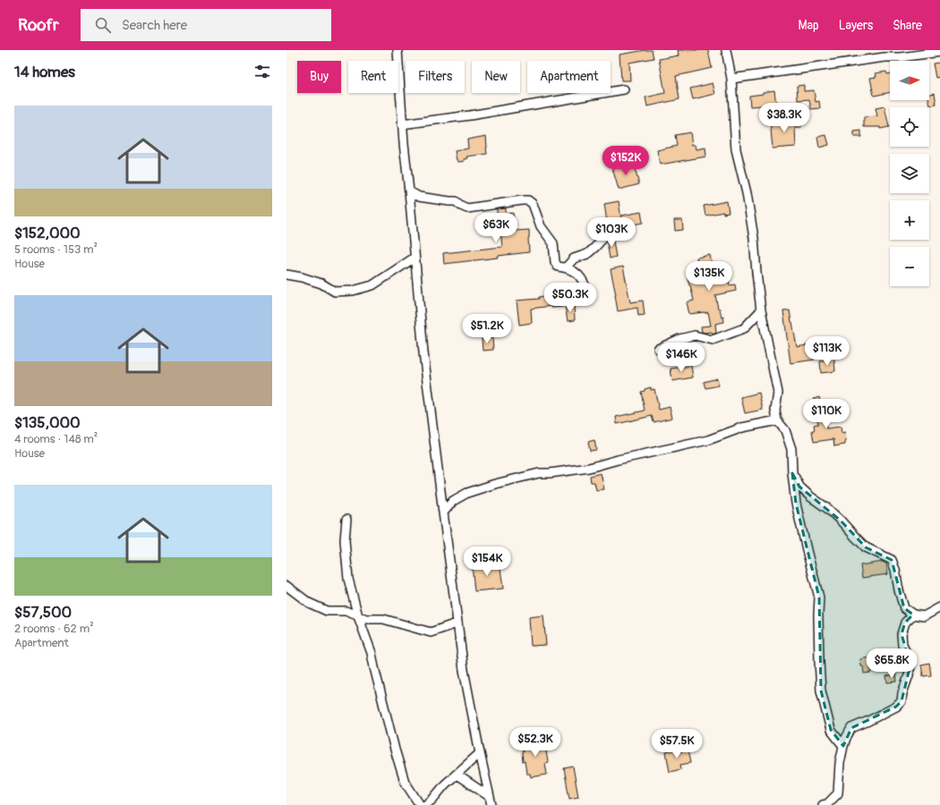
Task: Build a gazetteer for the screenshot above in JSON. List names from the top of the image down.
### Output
{
  "north": "right",
  "page": {
    "header": "Roofr",
    "search": "Search here",
    "nav": ["Map", "Layers", "Share"],
    "heading": "14 homes",
    "map_buttons": ["+", "−"],
    "chip": [
      "Buy",
      "Rent",
      "Filters",
      "New",
      "Apartment"
    ],
    "list": [
      {
        "name": "$152,000",
        "note": "5 rooms · 153 m² · House"
      },
      {
        "name": "$135,000",
        "note": "4 rooms · 148 m² · House"
      },
      {
        "name": "$57,500",
        "note": "2 rooms · 62 m² · Apartment"
      }
    ],
    "price": [
      "$38.3K",
      "$152K",
      "$63K",
      "$103K",
      "$135K",
      "$50.3K",
      "$51.2K",
      "$113K",
      "$146K",
      "$110K",
      "$154K",
      "$65.8K",
      "$52.3K",
      "$57.5K"
    ]
  }
}
